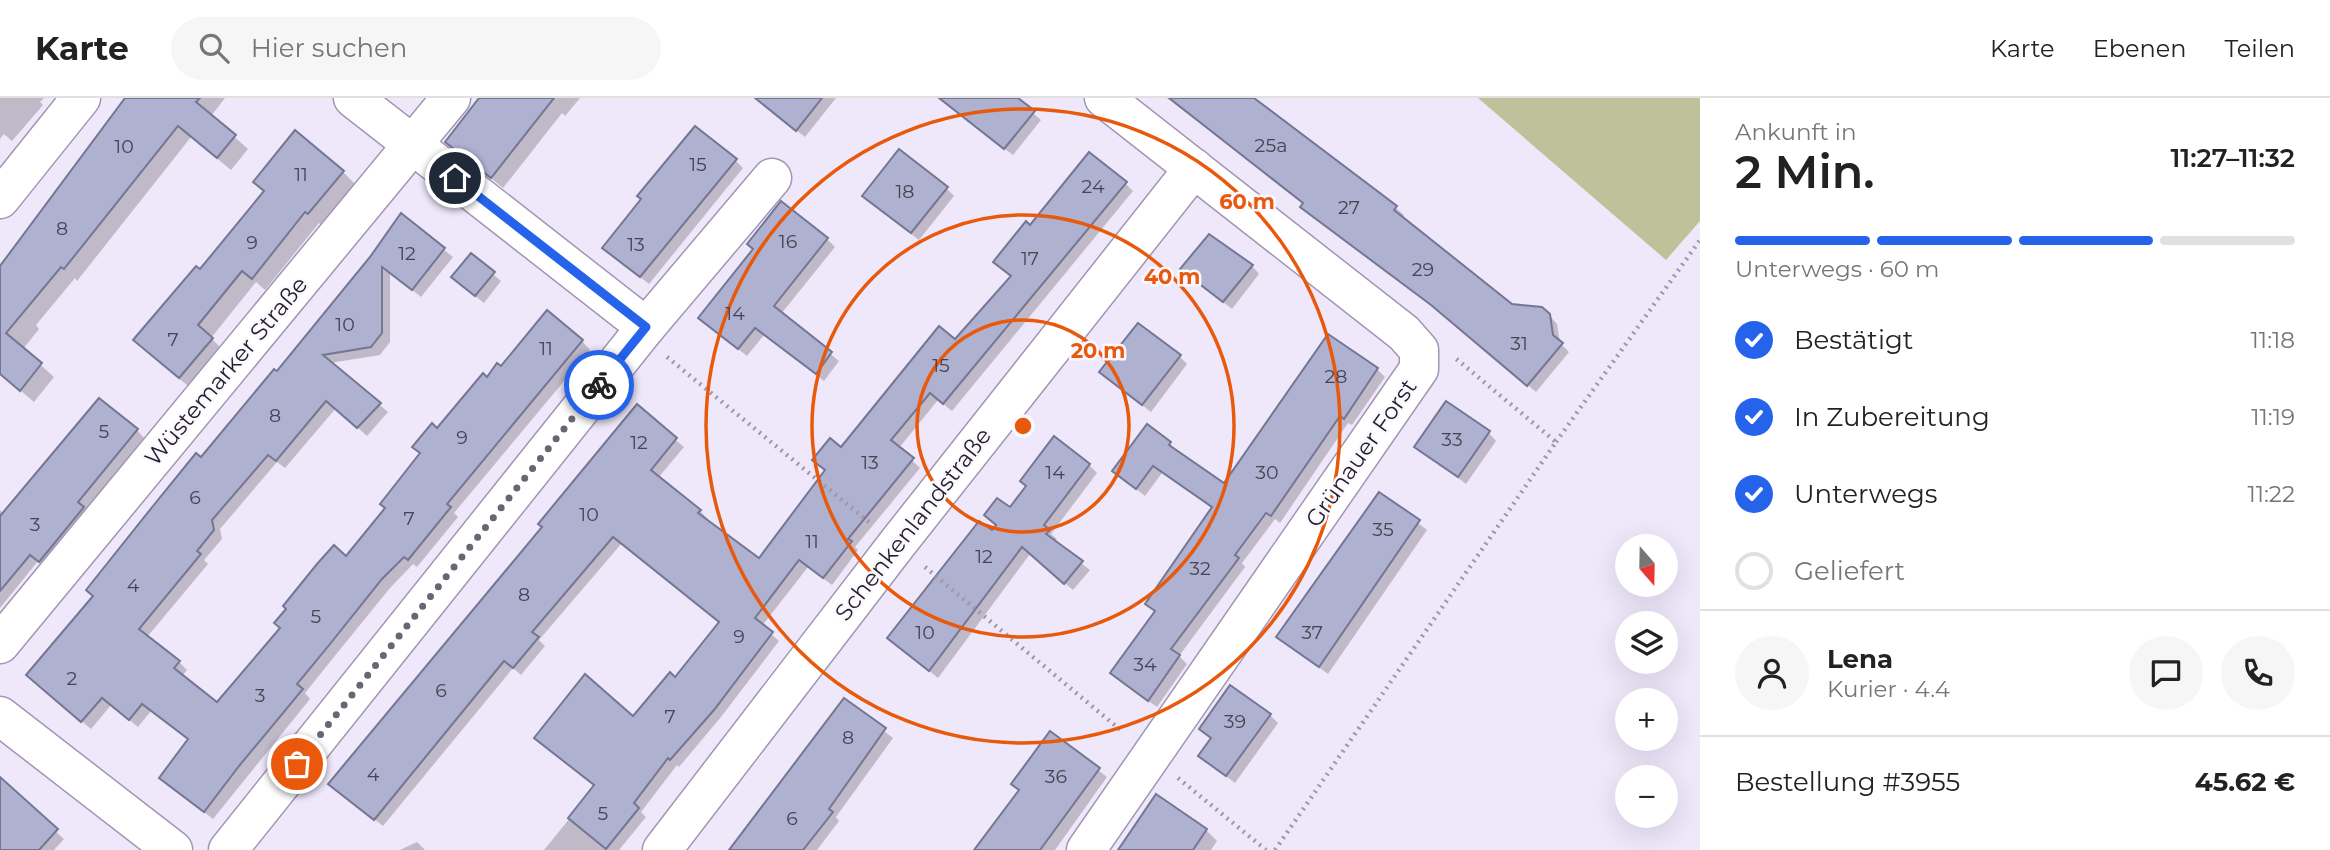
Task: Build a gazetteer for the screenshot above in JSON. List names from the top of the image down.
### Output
{
  "streets": {
    "street": ["Wüstemarker Straße", "Grünauer Forst", "Schenkenlandstraße"]
  },
  "crossings": [
    ["Grünauer Forst", "Schenkenlandstraße"]
  ],
  "house_numbers": [
    "25a",
    "10",
    "15",
    "11",
    "24",
    "18",
    "27",
    "8",
    "16",
    "9",
    "13",
    "12",
    "17",
    "29",
    "14",
    "10",
    "7",
    "31",
    "11",
    "15",
    "28",
    "8",
    "5",
    "9",
    "33",
    "12",
    "13",
    "14",
    "30",
    "6",
    "10",
    "7",
    "3",
    "35",
    "11",
    "12",
    "32",
    "4",
    "8",
    "5",
    "10",
    "37",
    "9",
    "34",
    "2",
    "6",
    "3",
    "7",
    "39",
    "8",
    "4",
    "36",
    "5",
    "6"
  ],
  "north": "bottom",
  "page": {
    "header": "Karte",
    "search": "Hier suchen",
    "nav": ["Karte", "Ebenen", "Teilen"],
    "heading": ["2 Min.", "Ankunft in", "11:27–11:32"],
    "panel": [
      "Lena",
      "Kurier · 4.4",
      "Bestellung #3955",
      "45.62 €"
    ],
    "bar": "Unterwegs · 60 m",
    "list": [
      ["Bestätigt", "11:18"],
      ["In Zubereitung", "11:19"],
      ["Unterwegs", "11:22"],
      "Geliefert"
    ],
    "map_buttons": ["+", "−"]
  },
  "rings": ["60 m", "40 m", "20 m"]
}
